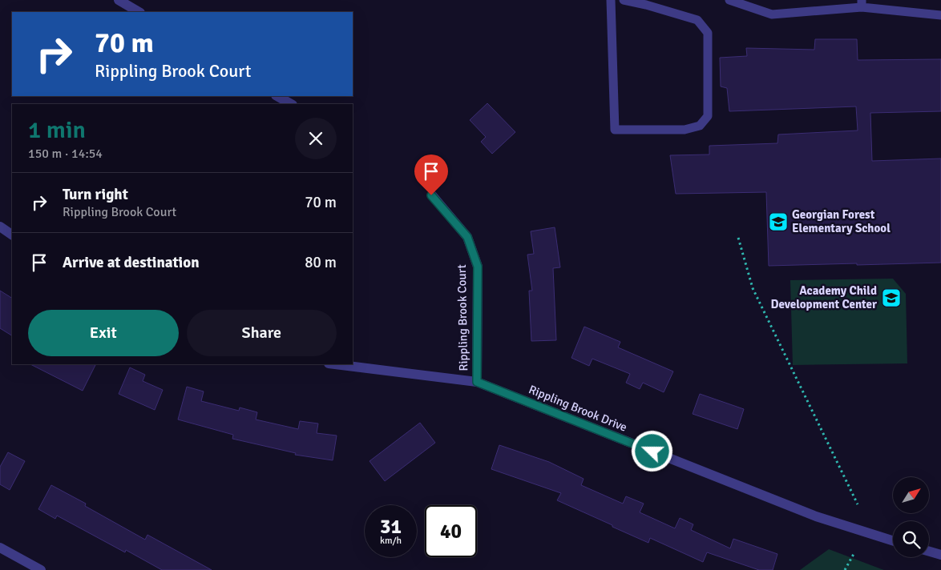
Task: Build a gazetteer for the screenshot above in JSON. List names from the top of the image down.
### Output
{
  "streets": {
    "street": ["Rippling Brook Court", "Rippling Brook Drive"]
  },
  "crossings": [
    ["Rippling Brook Court", "Rippling Brook Drive"]
  ],
  "places": {
    "school or university": ["Georgian Forest Elementary School", "Academy Child Development Center"]
  },
  "north": "top right",
  "page": {
    "turn": ["70 m", "Rippling Brook Court"],
    "heading": ["1 min", "150 m · 14:54"],
    "list": [
      {
        "name": "Turn right",
        "note": "Rippling Brook Court",
        "value": "70 m"
      },
      {
        "name": "Arrive at destination",
        "value": "80 m"
      }
    ],
    "buttons": ["Exit", "Share"],
    "speed": "31 km/h",
    "limit": "40"
  }
}
